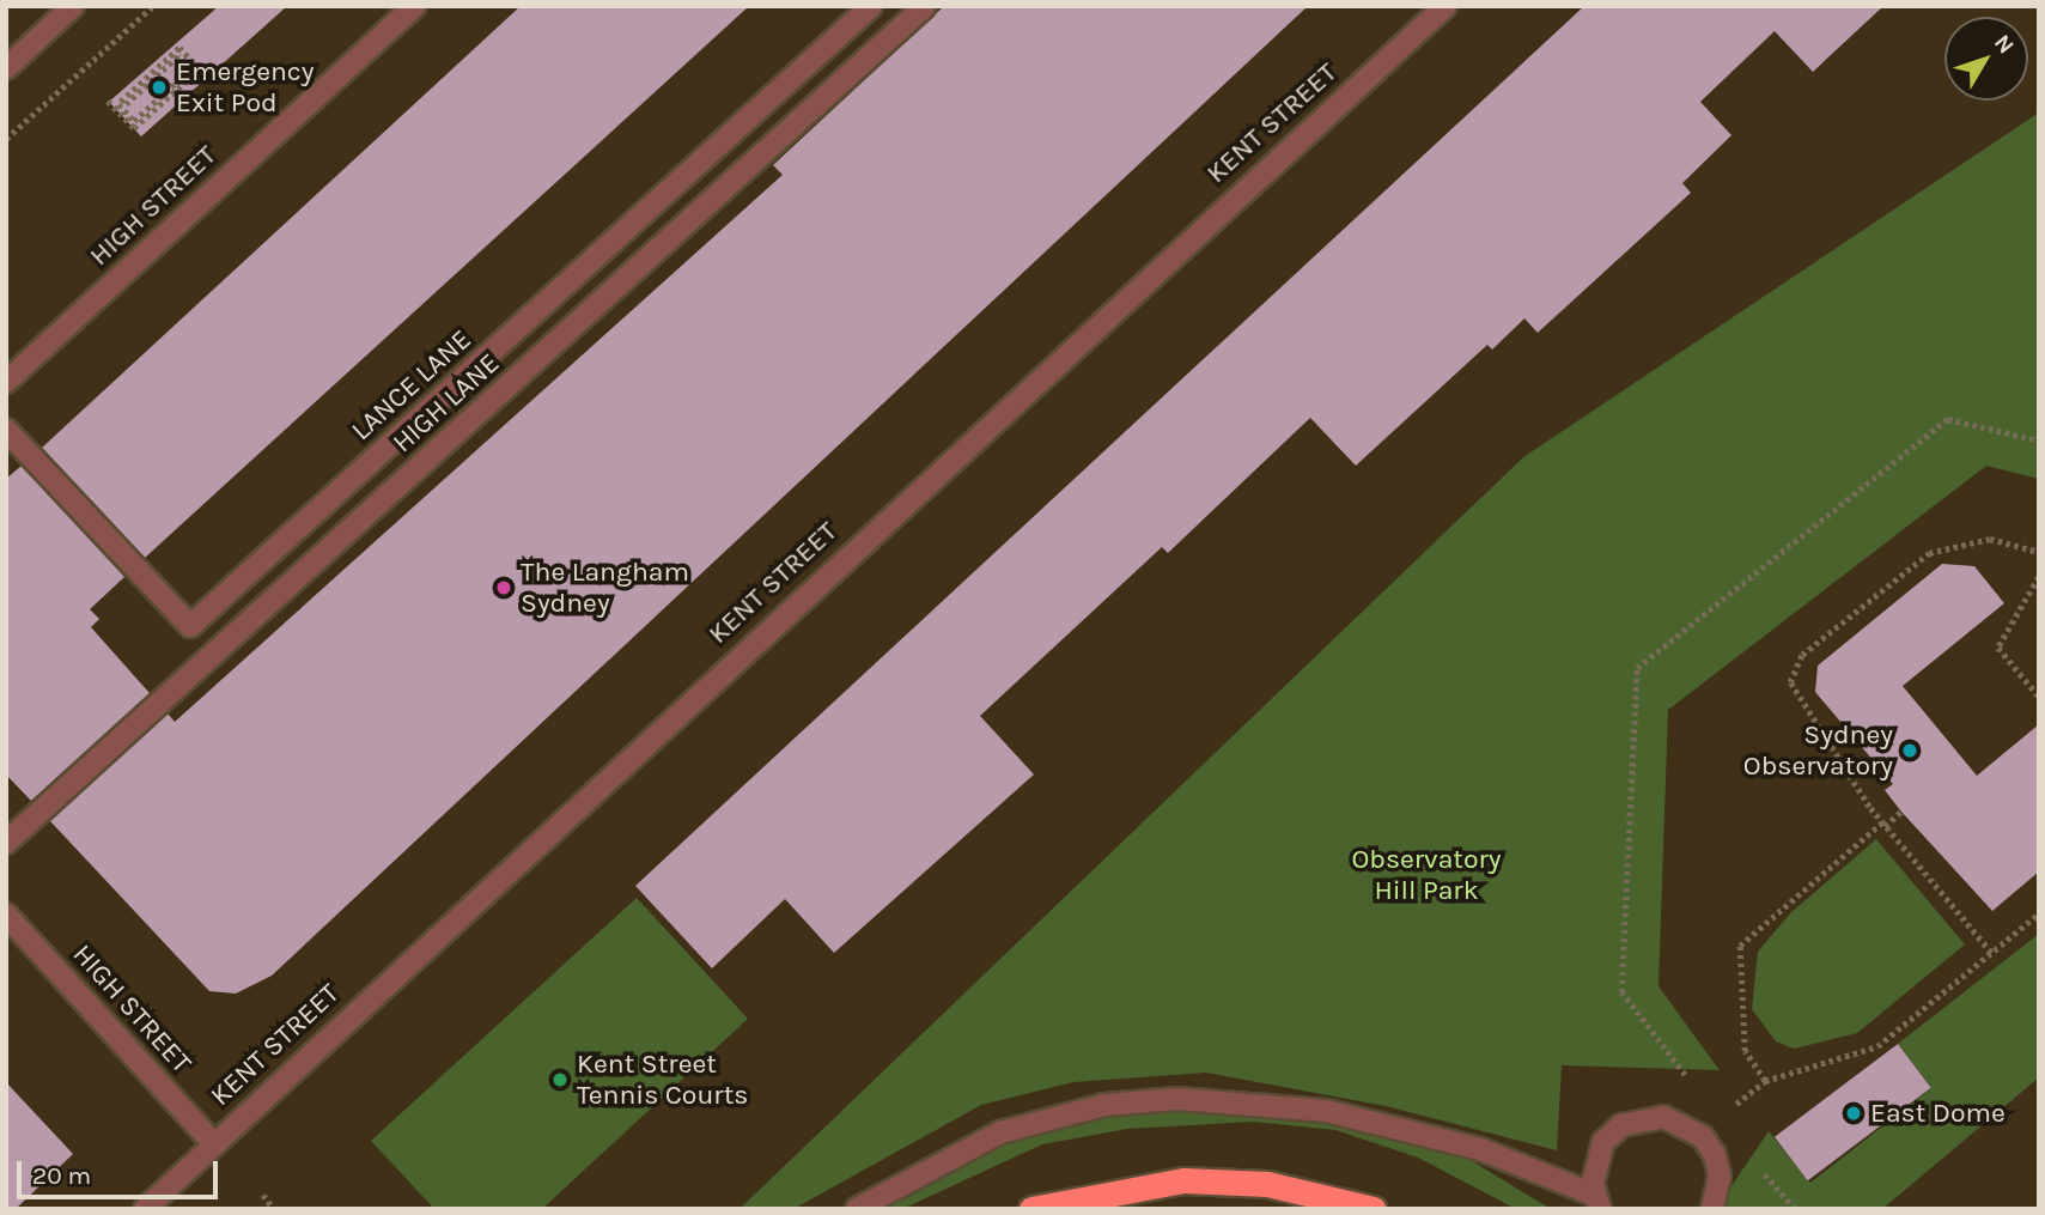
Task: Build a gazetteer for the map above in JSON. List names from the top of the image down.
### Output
{
  "streets": {
    "street": [
      "KENT STREET",
      "HIGH STREET",
      "LANCE LANE",
      "HIGH LANE"
    ]
  },
  "crossings": [
    ["KENT STREET", "HIGH STREET"]
  ],
  "parks": ["Observatory Hill Park"],
  "places": [
    "Emergency Exit Pod",
    "The Langham Sydney",
    "Sydney Observatory",
    "Kent Street Tennis Courts",
    "East Dome"
  ],
  "scale_bar": "20 m",
  "north": "top right"
}
